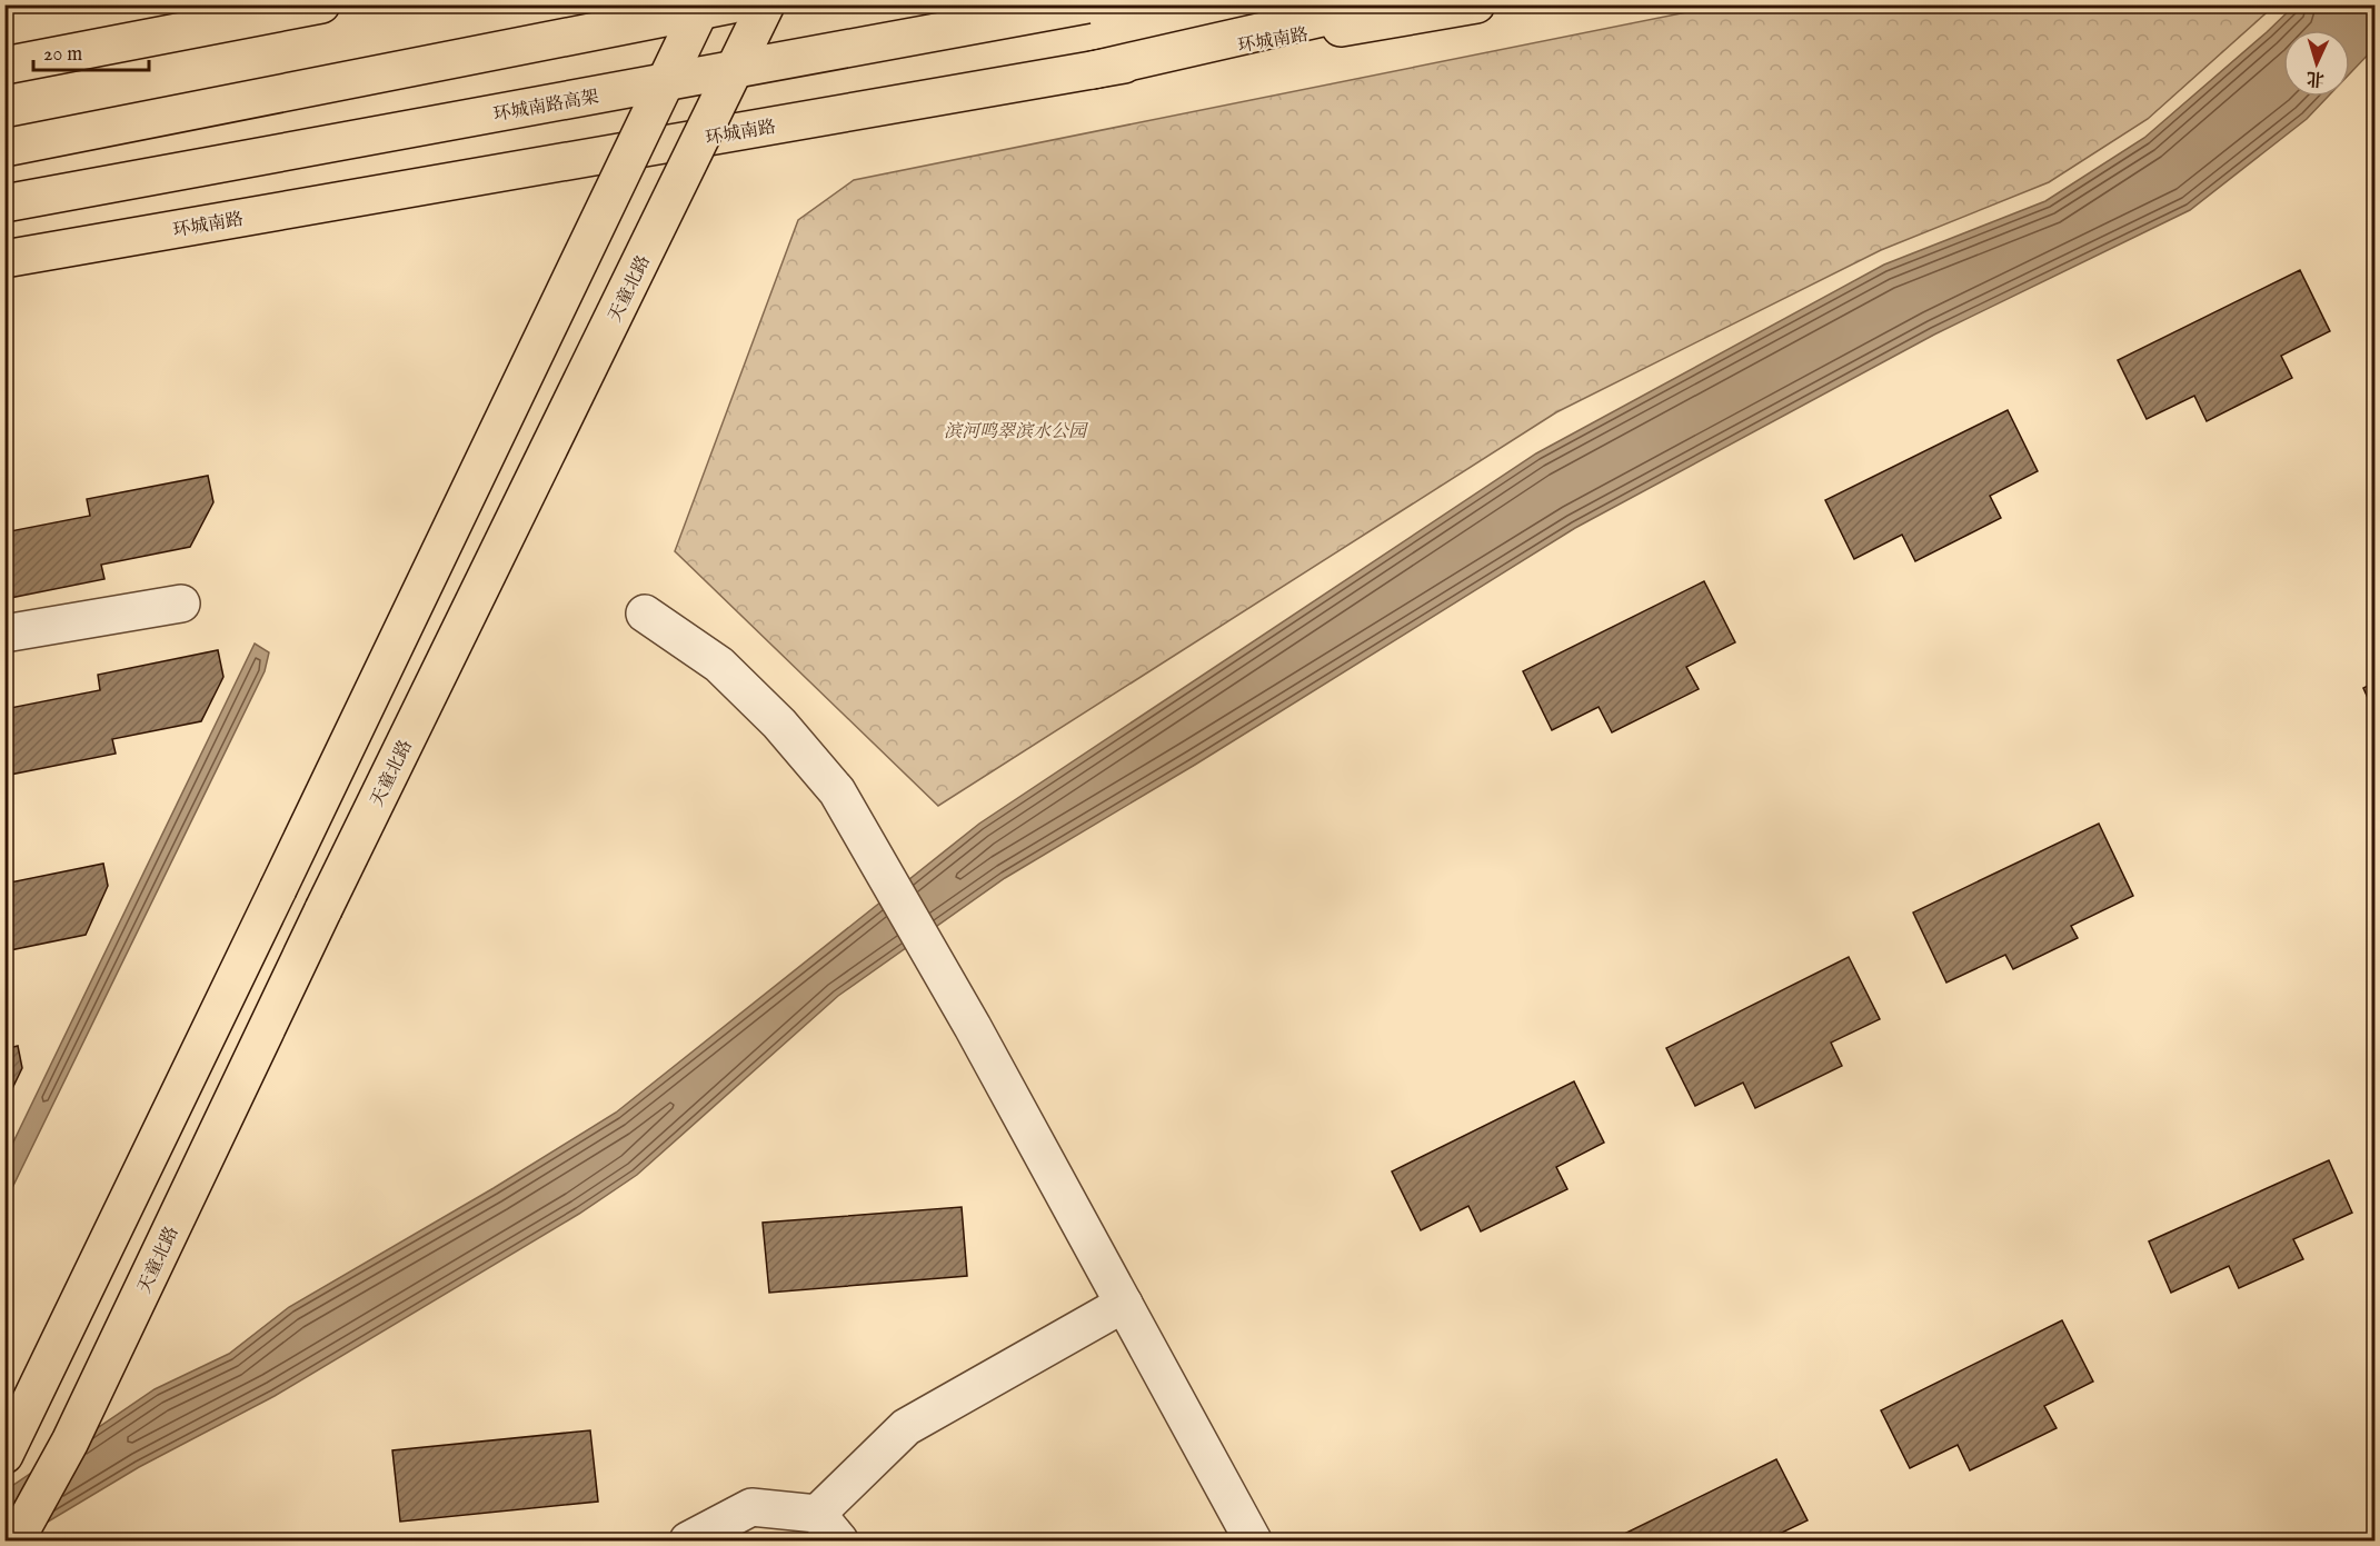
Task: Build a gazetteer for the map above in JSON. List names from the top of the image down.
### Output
{
  "streets": {
    "main road": ["环城南路", "环城南路高架", "天童北路"]
  },
  "parks": ["滨河鸣翠滨水公园"],
  "scale_bar": "20 m",
  "north": "bottom"
}
